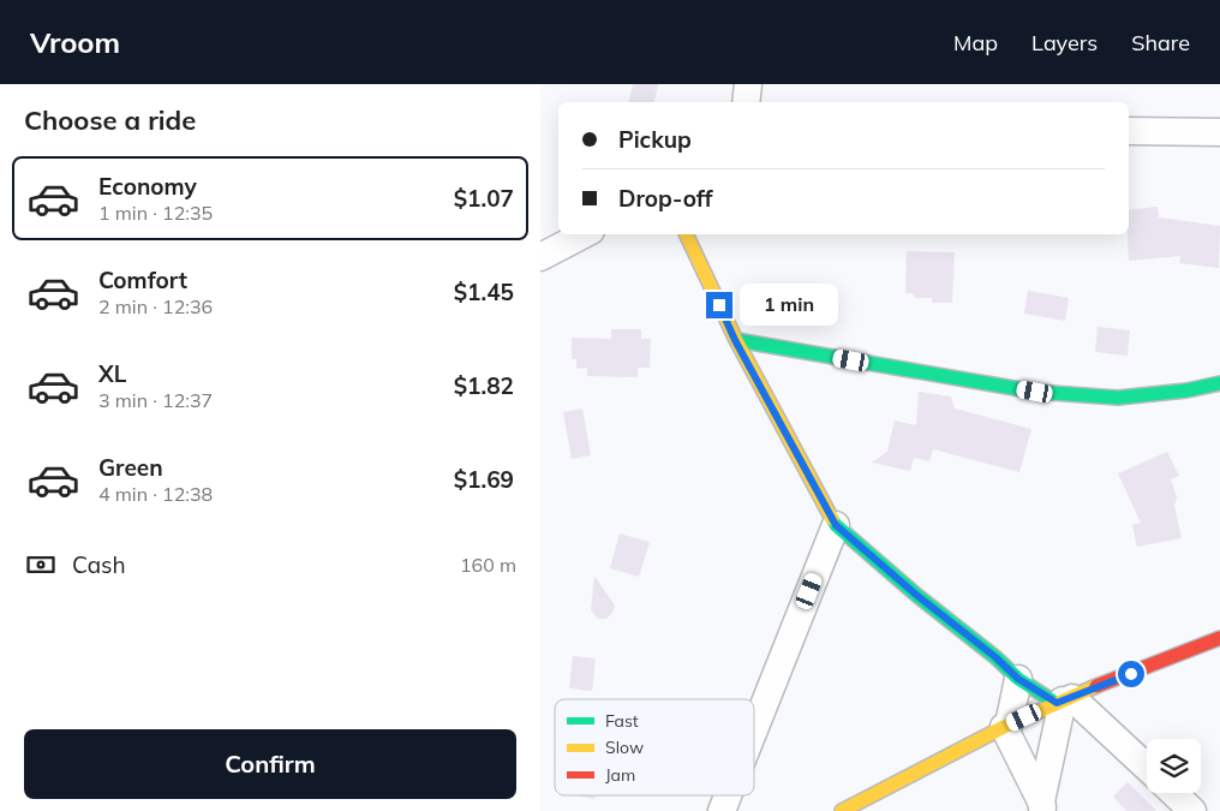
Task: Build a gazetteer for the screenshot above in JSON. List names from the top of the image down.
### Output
{
  "legend": ["Fast", "Slow", "Jam"],
  "page": {
    "header": "Vroom",
    "nav": ["Map", "Layers", "Share"],
    "heading": "Choose a ride",
    "banner": ["Pickup", "Drop-off"],
    "list": [
      {
        "name": "Economy",
        "note": "1 min · 12:35",
        "value": "$1.07"
      },
      {
        "name": "Comfort",
        "note": "2 min · 12:36",
        "value": "$1.45"
      },
      {
        "name": "XL",
        "note": "3 min · 12:37",
        "value": "$1.82"
      },
      {
        "name": "Green",
        "note": "4 min · 12:38",
        "value": "$1.69"
      }
    ],
    "bubble": "1 min",
    "pay": ["Cash", "160 m"],
    "buttons": "Confirm"
  }
}
